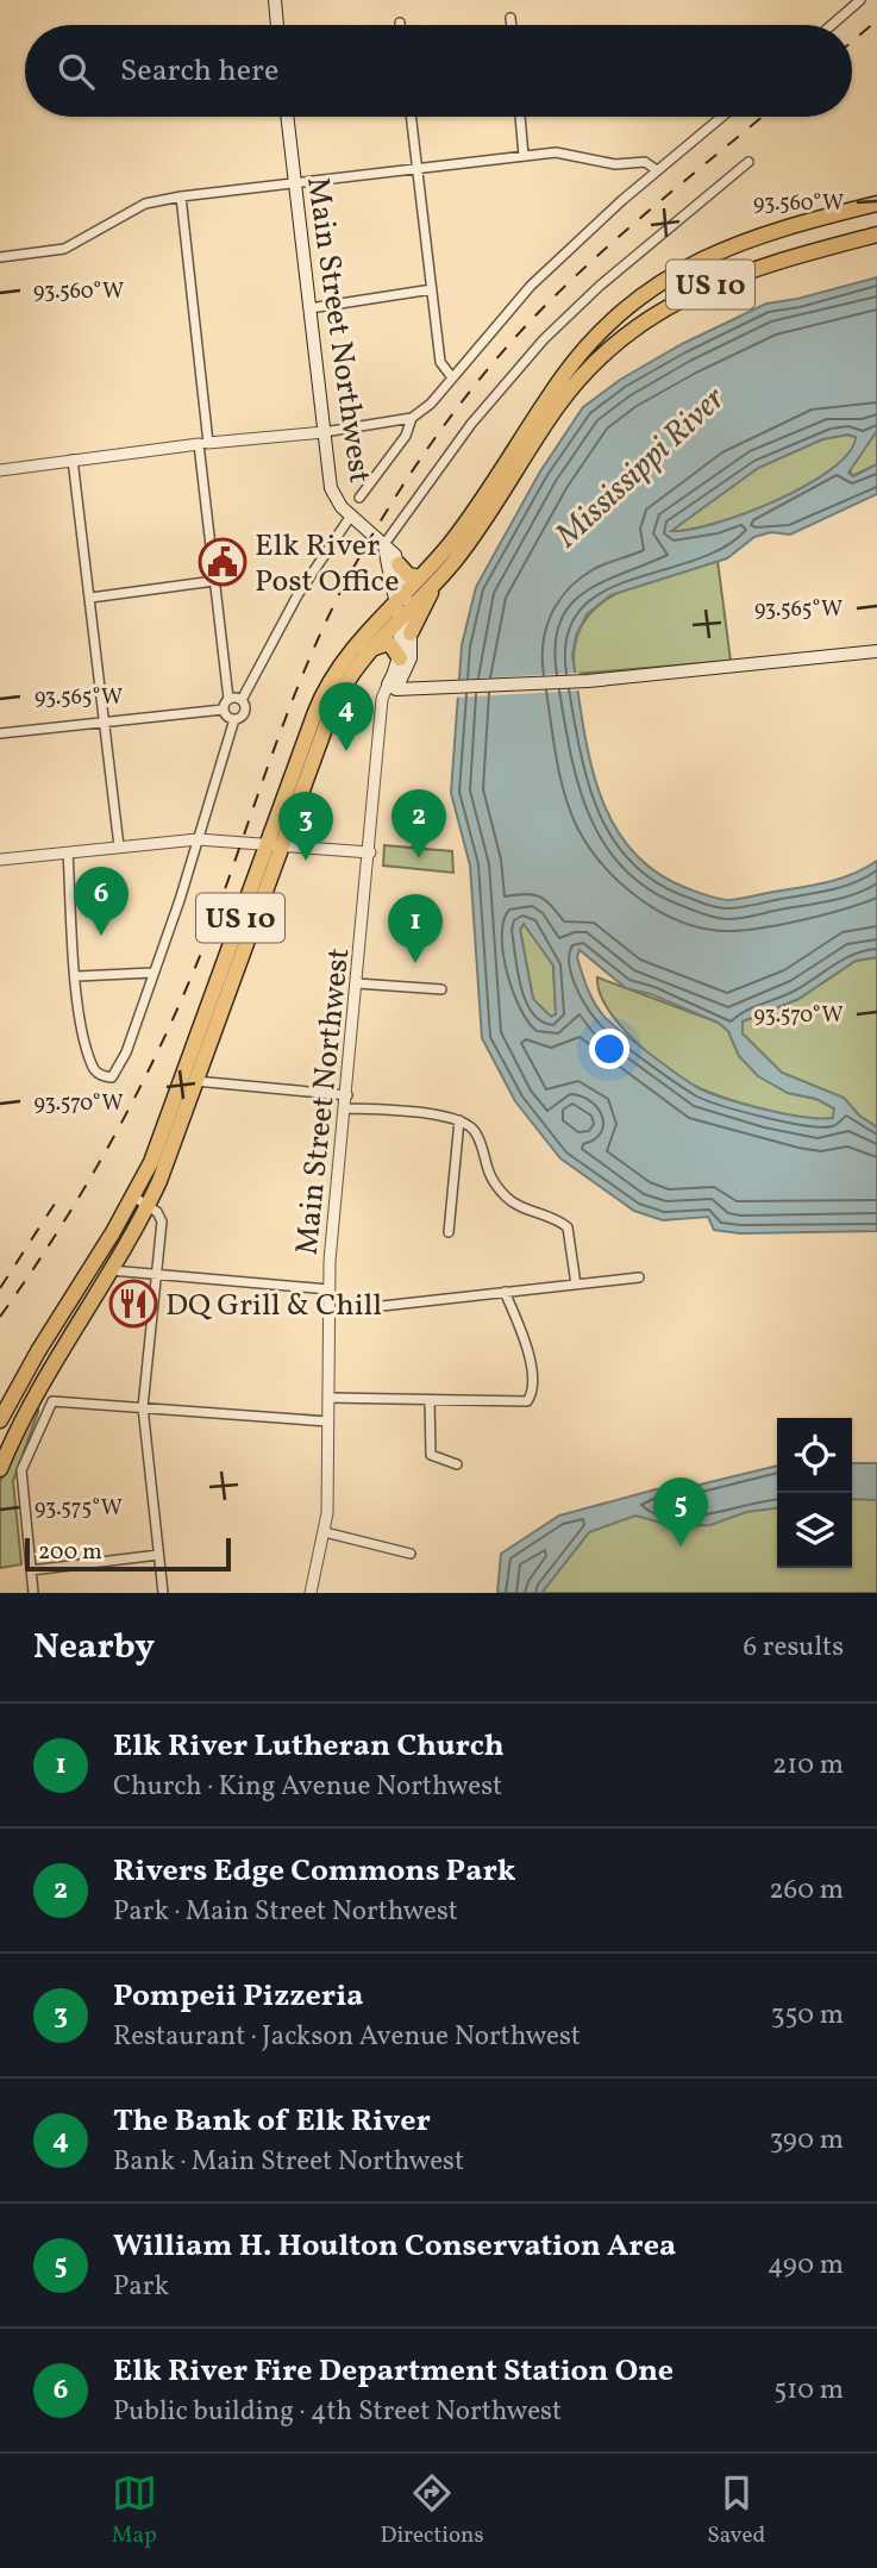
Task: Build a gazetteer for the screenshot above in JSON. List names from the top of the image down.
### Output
{
  "streets": {
    "highway": ["US 10"],
    "main road": ["Main Street Northwest"]
  },
  "crossings": [
    ["US 10", "Main Street Northwest"]
  ],
  "water": ["Mississippi River"],
  "places": {
    "public building": ["Elk River Post Office"],
    "restaurant": ["DQ Grill & Chill"]
  },
  "scale_bar": "200 m",
  "page": {
    "search": "Search here",
    "pins": [
      "4",
      "2",
      "3",
      "6",
      "1",
      "5"
    ],
    "scale": "200 m",
    "heading": ["Nearby", "6 results"],
    "list": [
      {
        "mark": "1",
        "name": "Elk River Lutheran Church",
        "note": "Church · King Avenue Northwest",
        "value": "210 m"
      },
      {
        "mark": "2",
        "name": "Rivers Edge Commons Park",
        "note": "Park · Main Street Northwest",
        "value": "260 m"
      },
      {
        "mark": "3",
        "name": "Pompeii Pizzeria",
        "note": "Restaurant · Jackson Avenue Northwest",
        "value": "350 m"
      },
      {
        "mark": "4",
        "name": "The Bank of Elk River",
        "note": "Bank · Main Street Northwest",
        "value": "390 m"
      },
      {
        "mark": "5",
        "name": "William H. Houlton Conservation Area",
        "note": "Park",
        "value": "490 m"
      },
      {
        "mark": "6",
        "name": "Elk River Fire Department Station One",
        "note": "Public building · 4th Street Northwest",
        "value": "510 m"
      }
    ],
    "nav": ["Map", "Directions", "Saved"]
  },
  "coordinates": [
    "93.560°W",
    "93.565°W",
    "93.570°W",
    "93.575°W"
  ]
}
